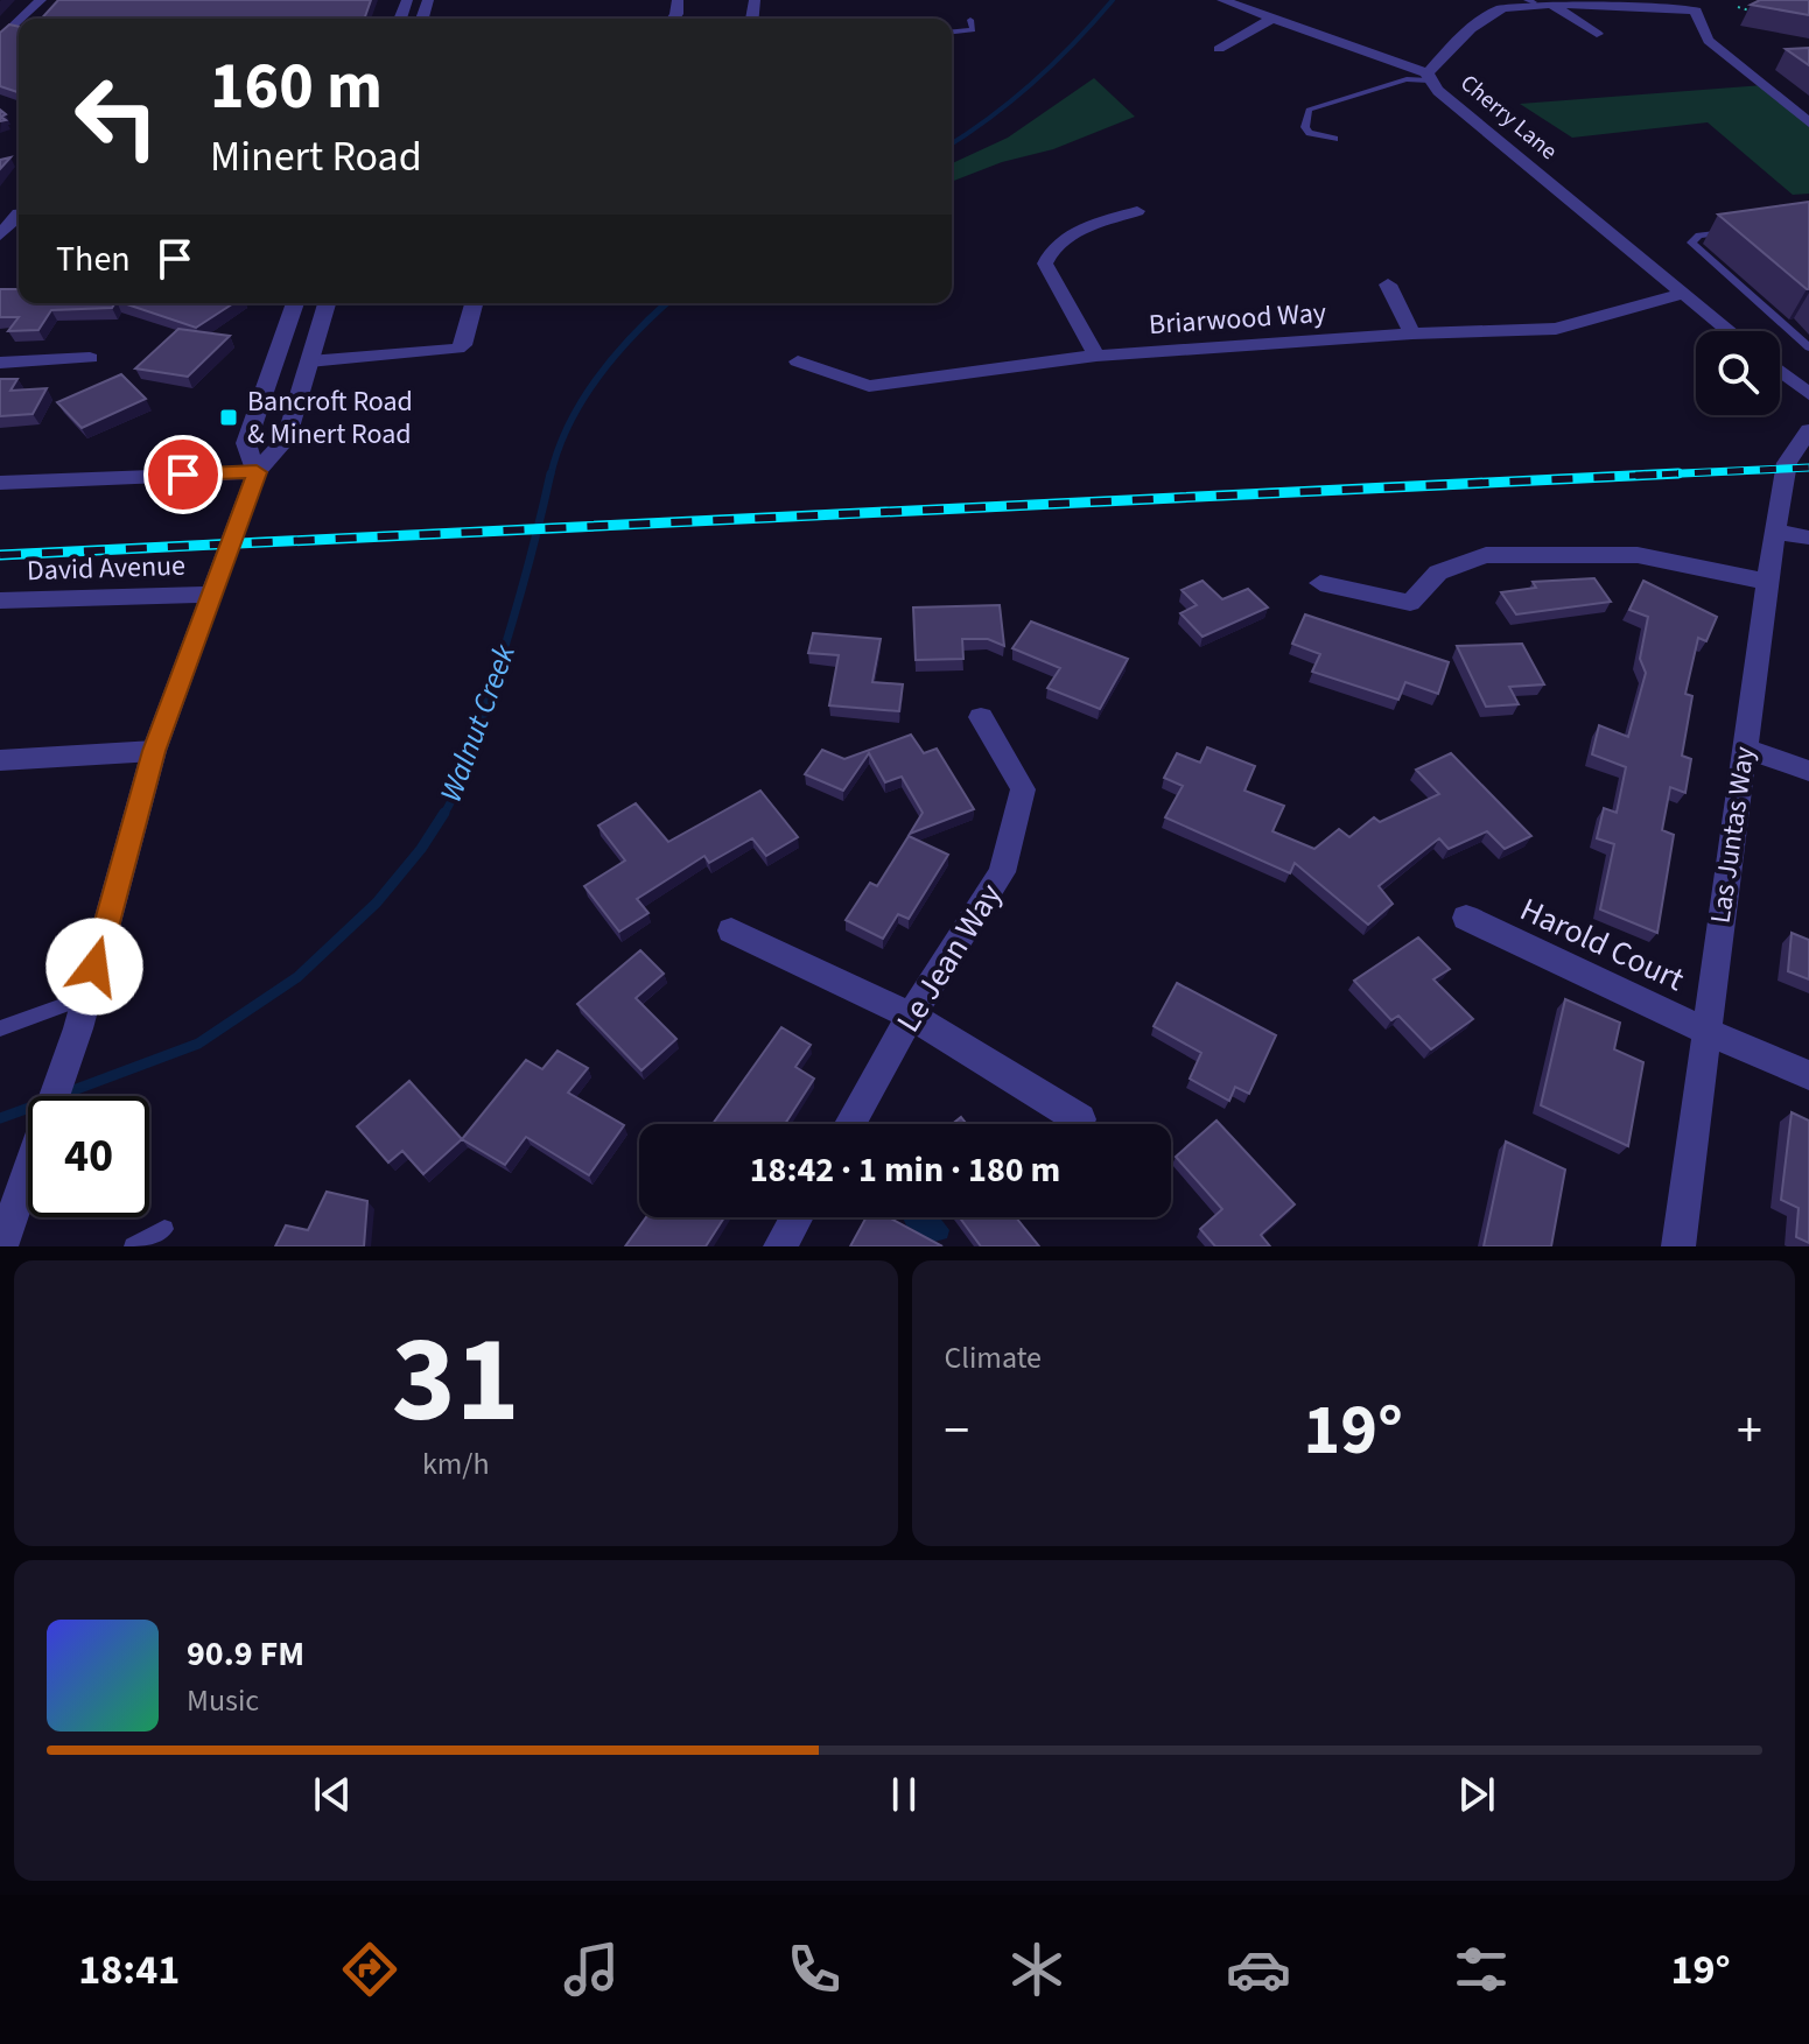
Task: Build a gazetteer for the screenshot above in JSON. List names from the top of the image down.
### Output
{
  "streets": {
    "street": [
      "Cherry Lane",
      "Briarwood Way",
      "David Avenue",
      "Las Juntas Way",
      "Harold Court",
      "Le Jean Way"
    ]
  },
  "crossings": [
    ["Cherry Lane", "Briarwood Way"],
    ["Las Juntas Way", "Harold Court"]
  ],
  "water": ["Walnut Creek"],
  "places": {
    "transit": ["Bancroft Road & Minert Road"]
  },
  "page": {
    "turn": ["160 m", "Minert Road"],
    "then": "Then",
    "limit": "40",
    "trip": "18:42 · 1 min · 180 m",
    "tile": [
      ["31", "km/h"],
      "Climate"
    ],
    "heat": ["−", "19°", "+"],
    "song": ["90.9 FM", "Music"],
    "tabs": ["18:41", "19°"]
  }
}
